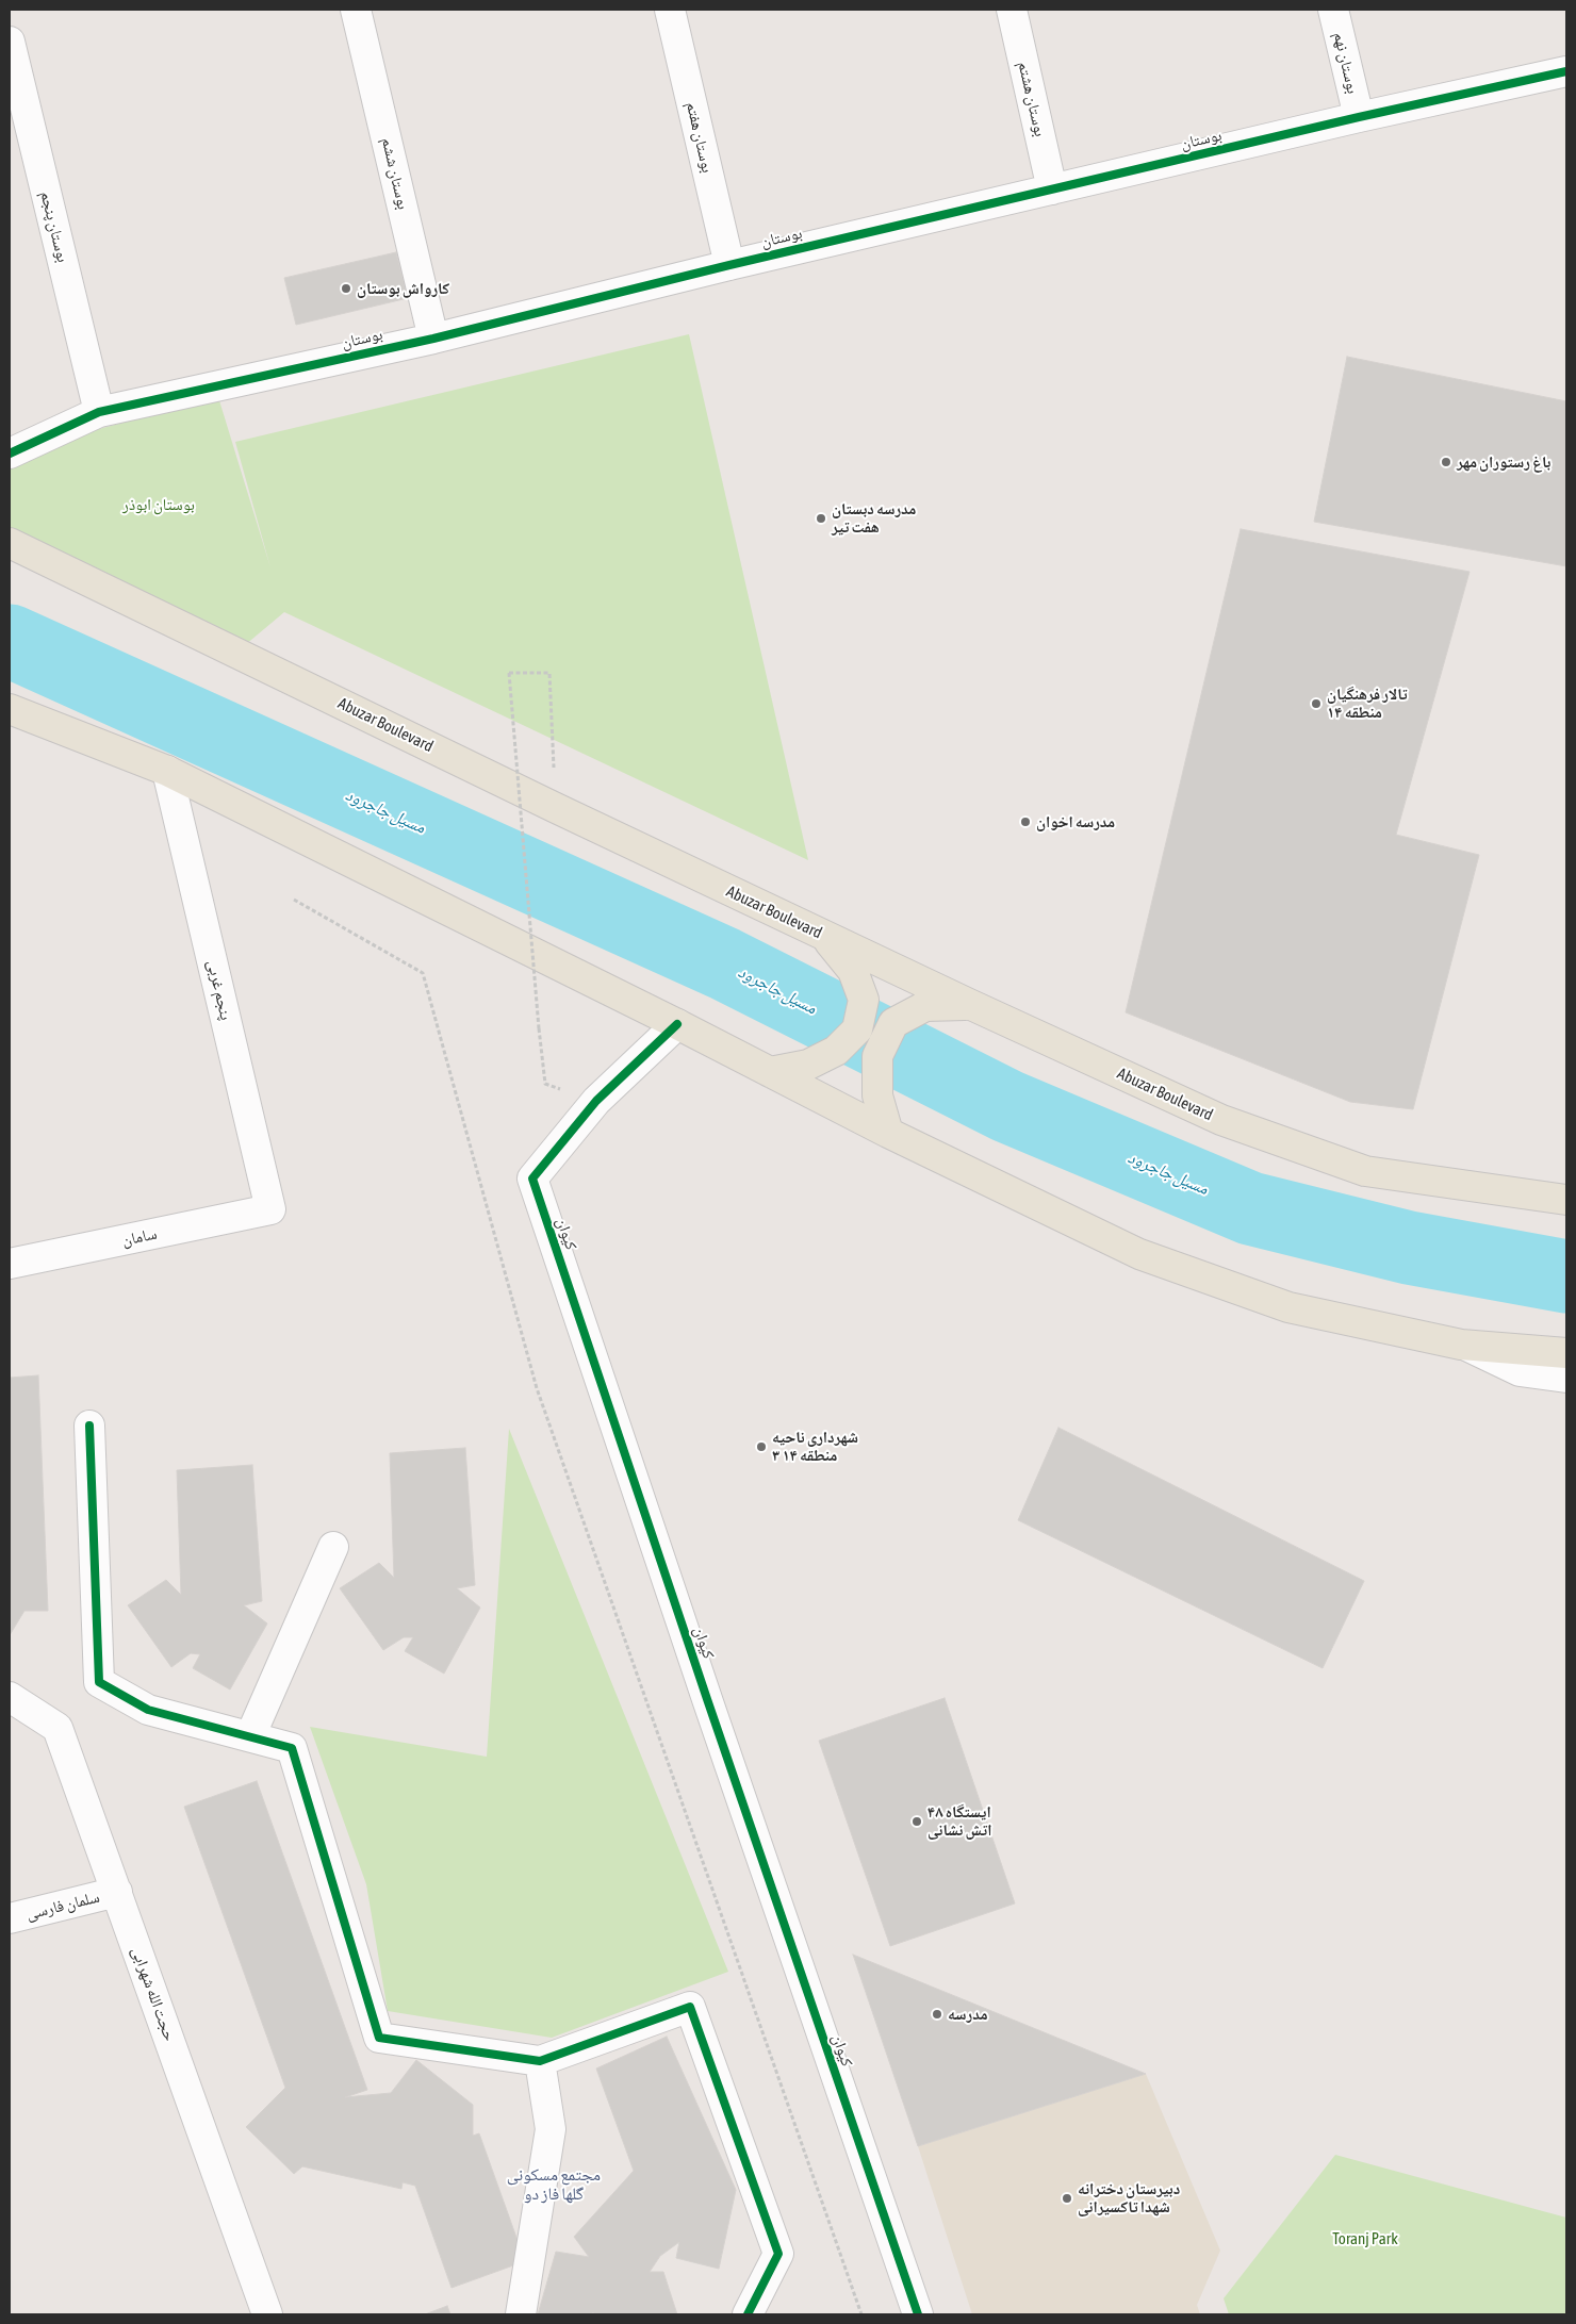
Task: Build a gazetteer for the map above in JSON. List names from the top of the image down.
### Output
{
  "streets": {
    "main road": ["Abuzar Boulevard"],
    "street": [
      "بوستان نهم",
      "بوستان هشتم",
      "بوستان هفتم",
      "بوستان",
      "بوستان ششم",
      "بوستان پنجم",
      "پنجم غربی",
      "کیوان",
      "سامان",
      "سلمان فارسی",
      "حجت الله شهرابی"
    ]
  },
  "crossings": [
    ["بوستان نهم", "بوستان"],
    ["بوستان هشتم", "بوستان"],
    ["بوستان هفتم", "بوستان"],
    ["بوستان", "بوستان ششم"],
    ["بوستان", "بوستان پنجم"],
    ["پنجم غربی", "سامان"],
    ["سلمان فارسی", "حجت الله شهرابی"]
  ],
  "districts": ["مجتمع مسکونی گلها فاز دو"],
  "water": ["مسیل جاجرود"],
  "parks": ["بوستان ابوذر", "Toranj Park"],
  "places": [
    "کارواش بوستان",
    "باغ رستوران مهر",
    "مدرسه دبستان هفت تیر",
    "تالار فرهنگیان منطقه ۱۴",
    "مدرسه اخوان",
    "شهرداری ناحیه ۳ منطقه ۱۴",
    "ایستگاه ۴۸ اتش نشانی",
    "مدرسه",
    "دبیرستان دخترانه شهدا تاکسیرانی"
  ]
}
